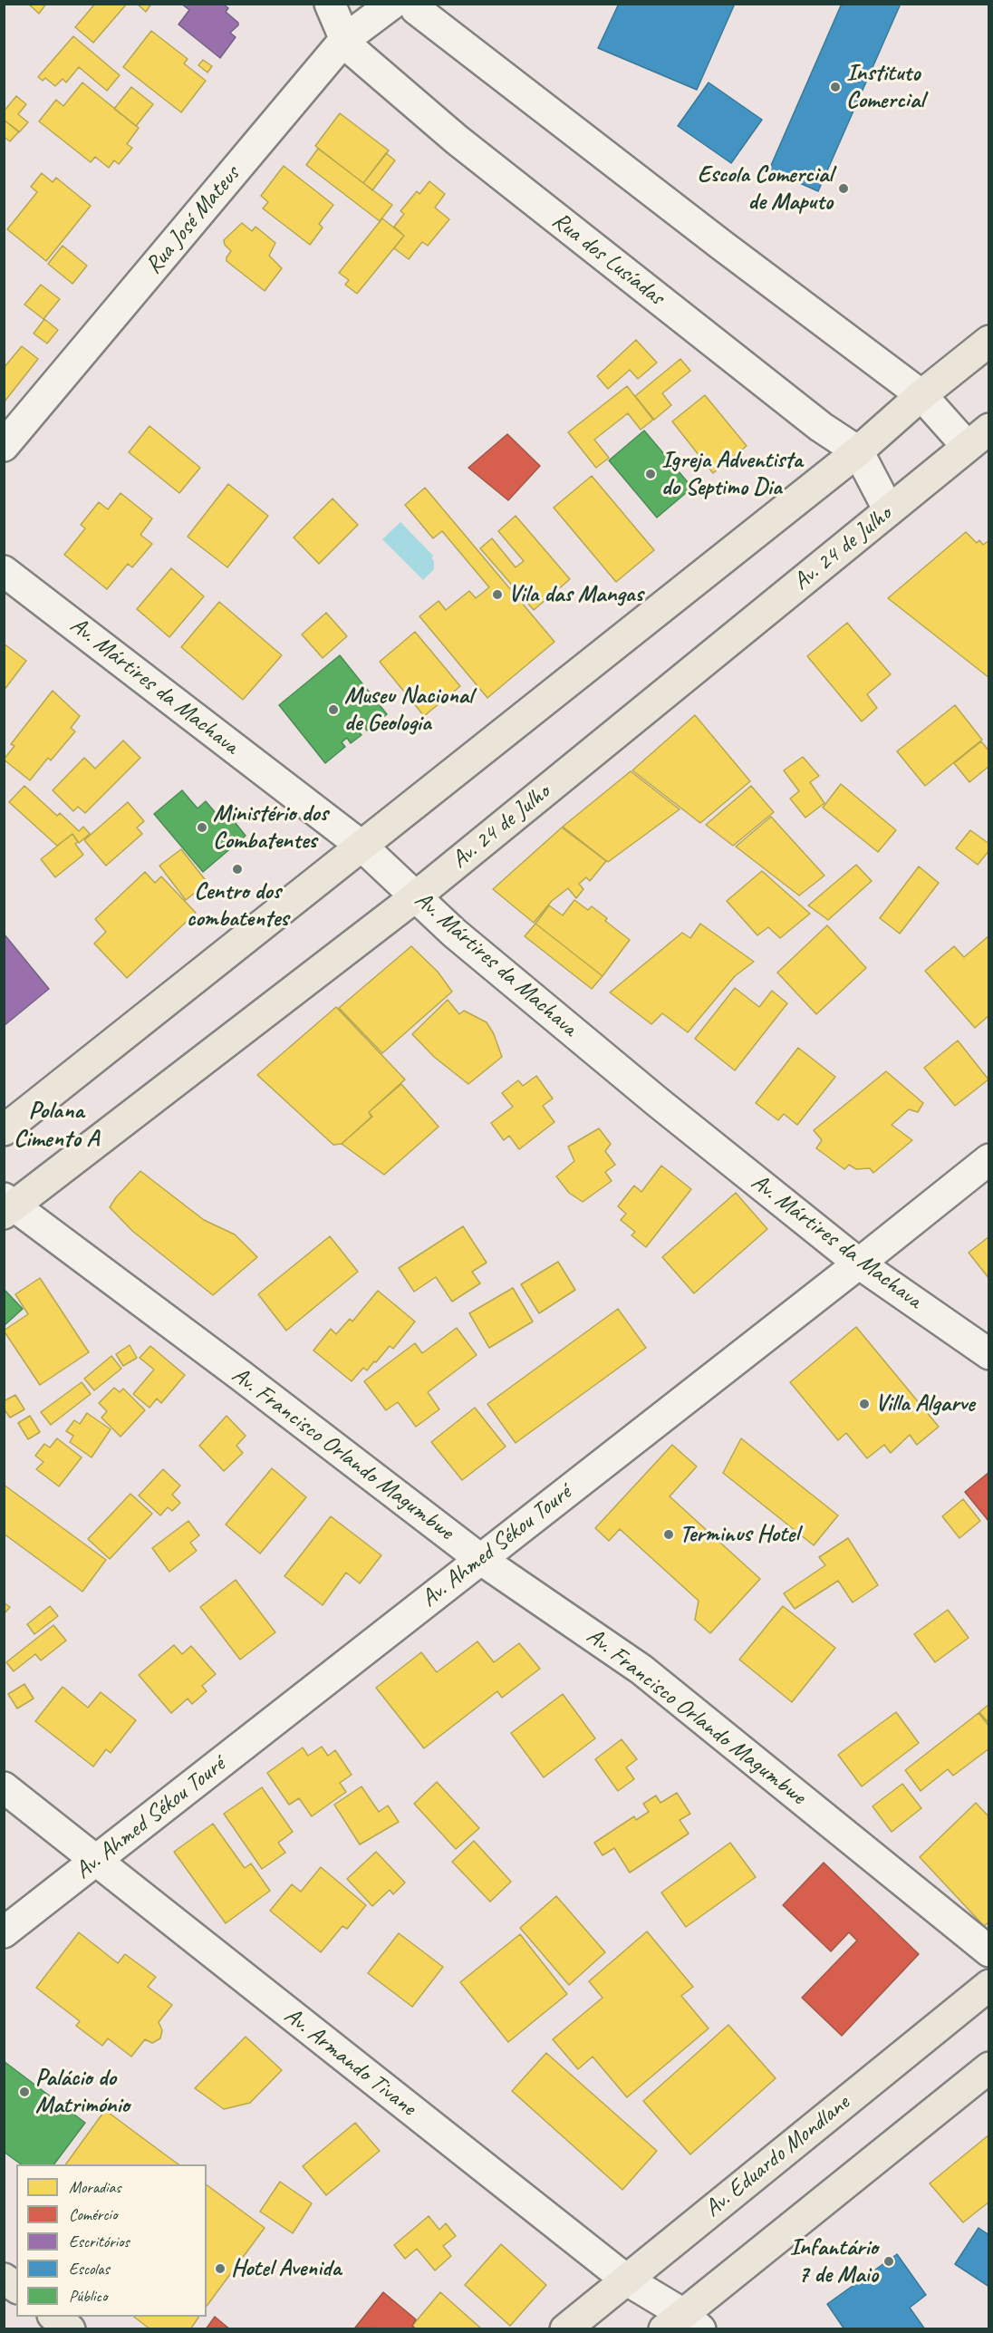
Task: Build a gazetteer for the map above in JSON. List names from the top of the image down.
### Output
{
  "streets": {
    "main road": ["Av. 24 de Julho", "Av. Eduardo Mondlane"],
    "street": [
      "Rua José Mateus",
      "Rua dos Lusíadas",
      "Av. Mártires da Machava",
      "Av. Francisco Orlando Magumbwe",
      "Av. Ahmed Sékou Touré",
      "Av. Armando Tivane"
    ]
  },
  "crossings": [
    ["Rua José Mateus", "Rua dos Lusíadas"],
    ["Rua dos Lusíadas", "Av. 24 de Julho"],
    ["Av. 24 de Julho", "Av. Mártires da Machava"],
    ["Av. 24 de Julho", "Av. Francisco Orlando Magumbwe"],
    ["Av. Mártires da Machava", "Av. Ahmed Sékou Touré"],
    ["Av. Francisco Orlando Magumbwe", "Av. Ahmed Sékou Touré"],
    ["Av. Ahmed Sékou Touré", "Av. Armando Tivane"],
    ["Av. Armando Tivane", "Av. Eduardo Mondlane"]
  ],
  "districts": ["Polana Cimento A"],
  "places": [
    "Instituto Comercial",
    "Escola Comercial de Maputo",
    "Igreja Adventista do Septimo Dia",
    "Vila das Mangas",
    "Museu Nacional de Geologia",
    "Ministério dos Combatentes",
    "Centro dos combatentes",
    "Villa Algarve",
    "Terminus Hotel",
    "Palácio do Matrimónio",
    "Infantário 7 de Maio",
    "Hotel Avenida"
  ],
  "legend": [
    "Moradias",
    "Comércio",
    "Escritórios",
    "Escolas",
    "Público"
  ]
}
